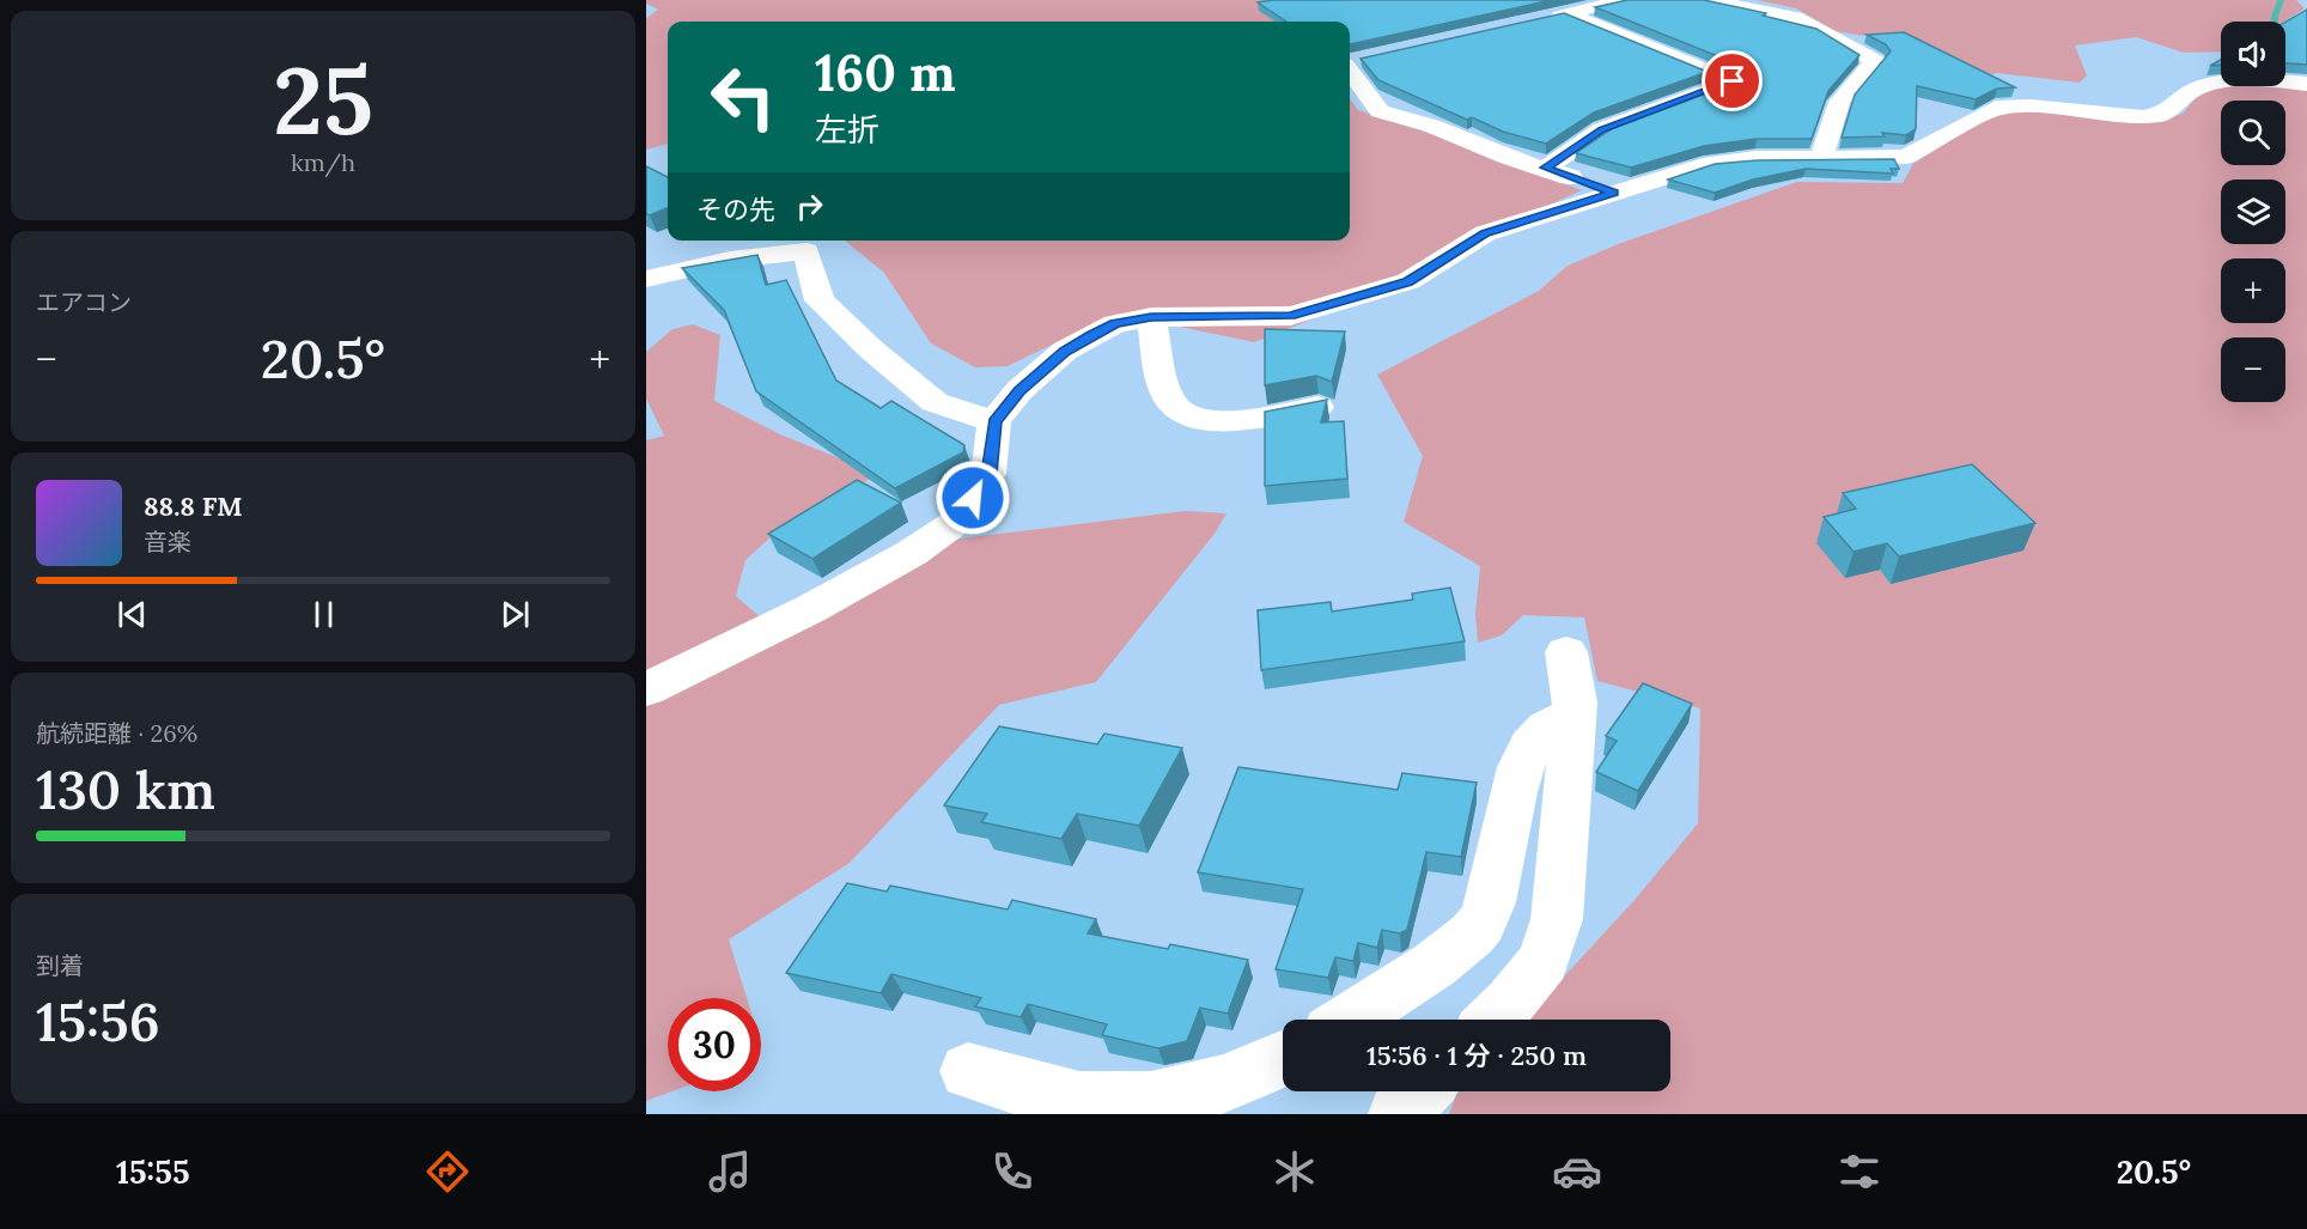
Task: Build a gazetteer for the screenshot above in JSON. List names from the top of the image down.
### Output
{
  "page": {
    "tile": [
      ["25", "km/h"],
      "エアコン",
      ["航続距離 · 26%", "130 km"],
      ["到着", "15:56"]
    ],
    "map_buttons": ["+", "−"],
    "turn": ["160 m", "左折"],
    "then": "その先",
    "heat": ["−", "20.5°", "+"],
    "song": ["88.8 FM", "音楽"],
    "limit": "30",
    "trip": "15:56 · 1 分 · 250 m",
    "tabs": ["15:55", "20.5°"]
  }
}
